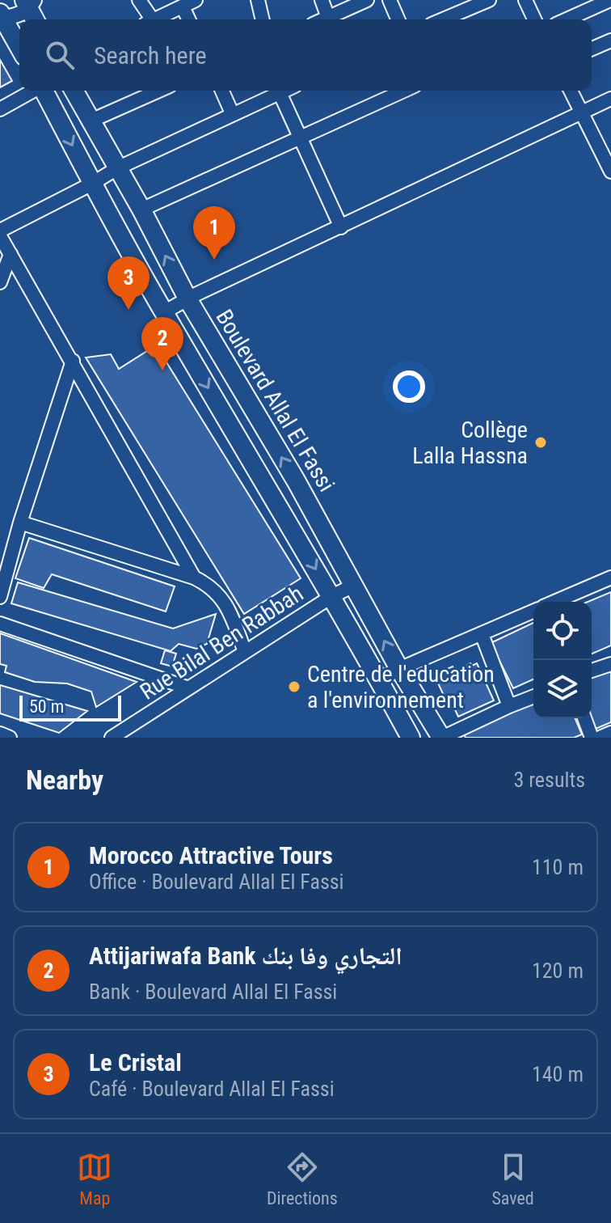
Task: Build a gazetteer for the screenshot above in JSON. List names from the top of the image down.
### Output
{
  "streets": {
    "main road": ["Boulevard Allal El Fassi"],
    "street": ["Rue Bilal Ben Rabbah"]
  },
  "crossings": [
    ["Boulevard Allal El Fassi", "Rue Bilal Ben Rabbah"]
  ],
  "places": ["Collège Lalla Hassna", "Centre de l'education a l'environnement"],
  "scale_bar": "50 m",
  "page": {
    "search": "Search here",
    "pins": ["1", "3", "2"],
    "scale": "50 m",
    "heading": ["Nearby", "3 results"],
    "list": [
      {
        "mark": "1",
        "name": "Morocco Attractive Tours",
        "note": "Office · Boulevard Allal El Fassi",
        "value": "110 m"
      },
      {
        "mark": "2",
        "name": "Attijariwafa Bank التجاري وفا بنك",
        "note": "Bank · Boulevard Allal El Fassi",
        "value": "120 m"
      },
      {
        "mark": "3",
        "name": "Le Cristal",
        "note": "Café · Boulevard Allal El Fassi",
        "value": "140 m"
      }
    ],
    "nav": ["Map", "Directions", "Saved"]
  }
}
